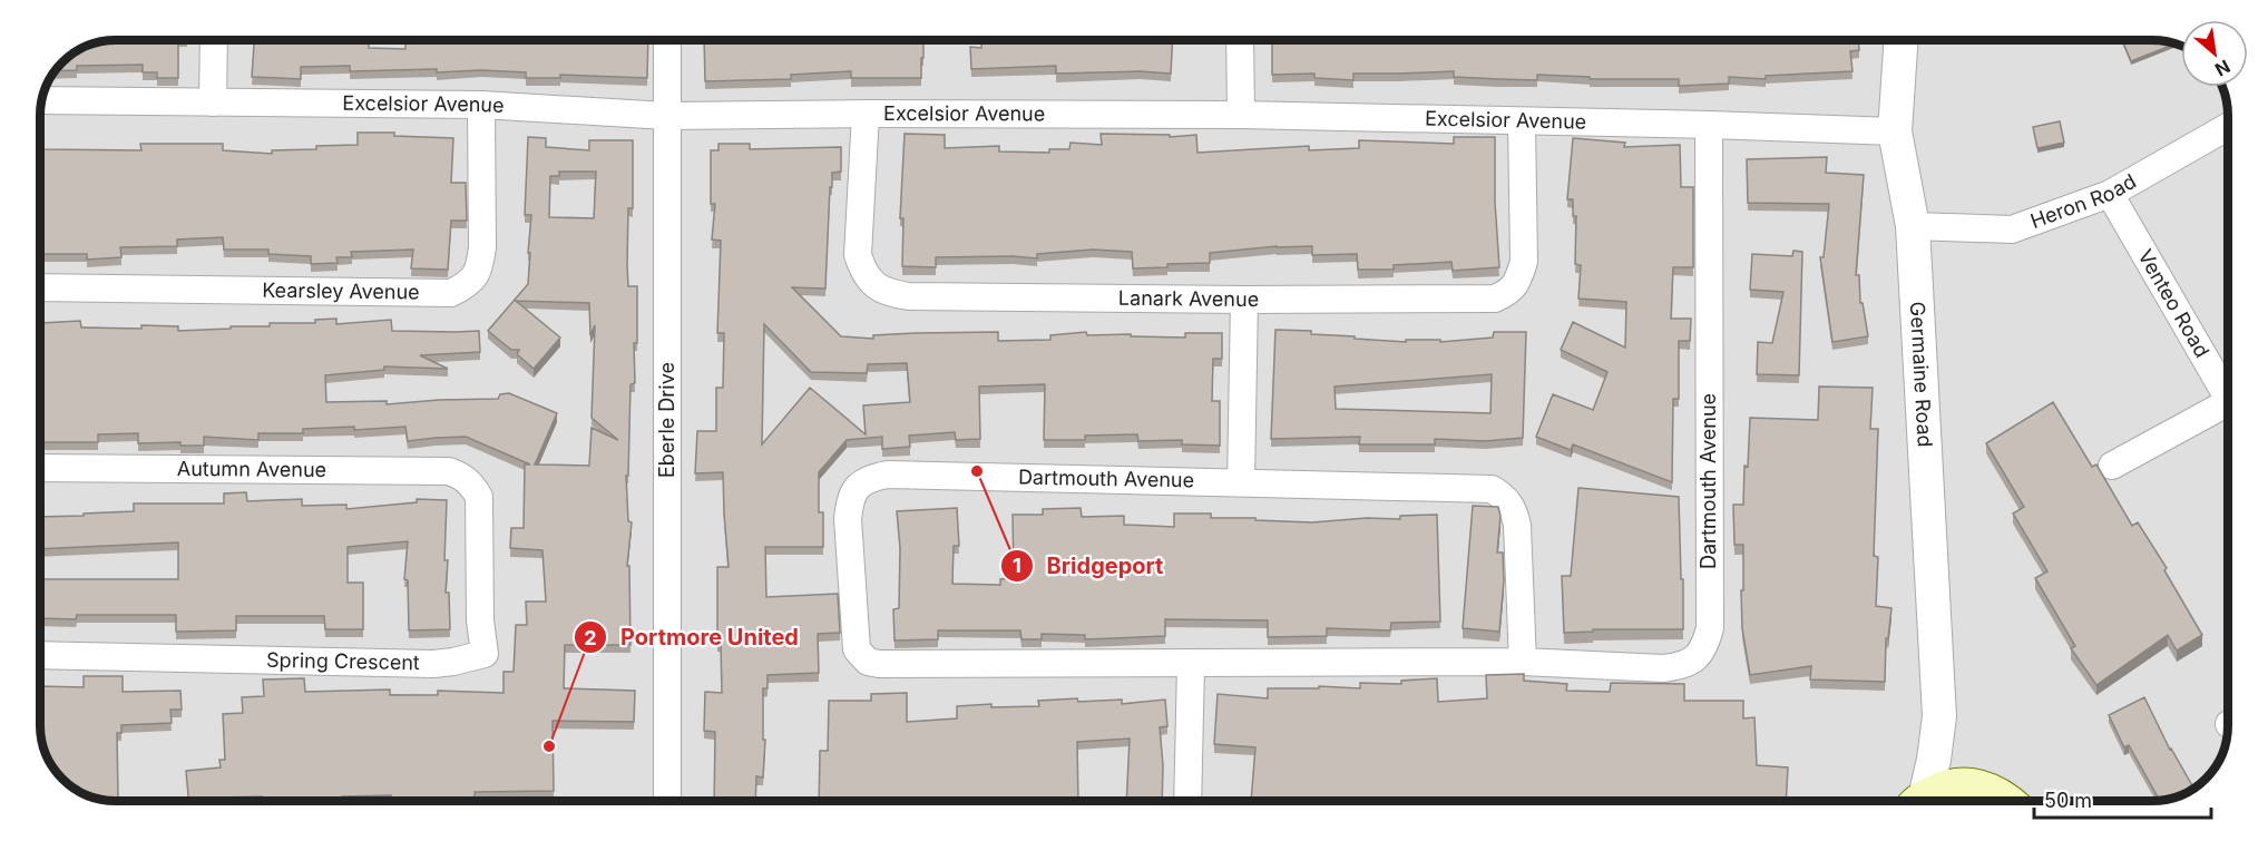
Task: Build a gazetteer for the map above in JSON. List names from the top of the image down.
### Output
{
  "streets": {
    "street": [
      "Excelsior Avenue",
      "Heron Road",
      "Kearsley Avenue",
      "Lanark Avenue",
      "Venteo Road",
      "Germaine Road",
      "Eberle Drive",
      "Autumn Avenue",
      "Dartmouth Avenue",
      "Spring Crescent"
    ]
  },
  "crossings": [
    ["Excelsior Avenue", "Kearsley Avenue"],
    ["Excelsior Avenue", "Lanark Avenue"],
    ["Excelsior Avenue", "Germaine Road"],
    ["Excelsior Avenue", "Eberle Drive"],
    ["Excelsior Avenue", "Dartmouth Avenue"],
    ["Heron Road", "Venteo Road"],
    ["Heron Road", "Germaine Road"],
    ["Autumn Avenue", "Spring Crescent"]
  ],
  "places": ["Bridgeport", "Portmore United"],
  "scale_bar": "50 m",
  "north": "bottom right"
}
